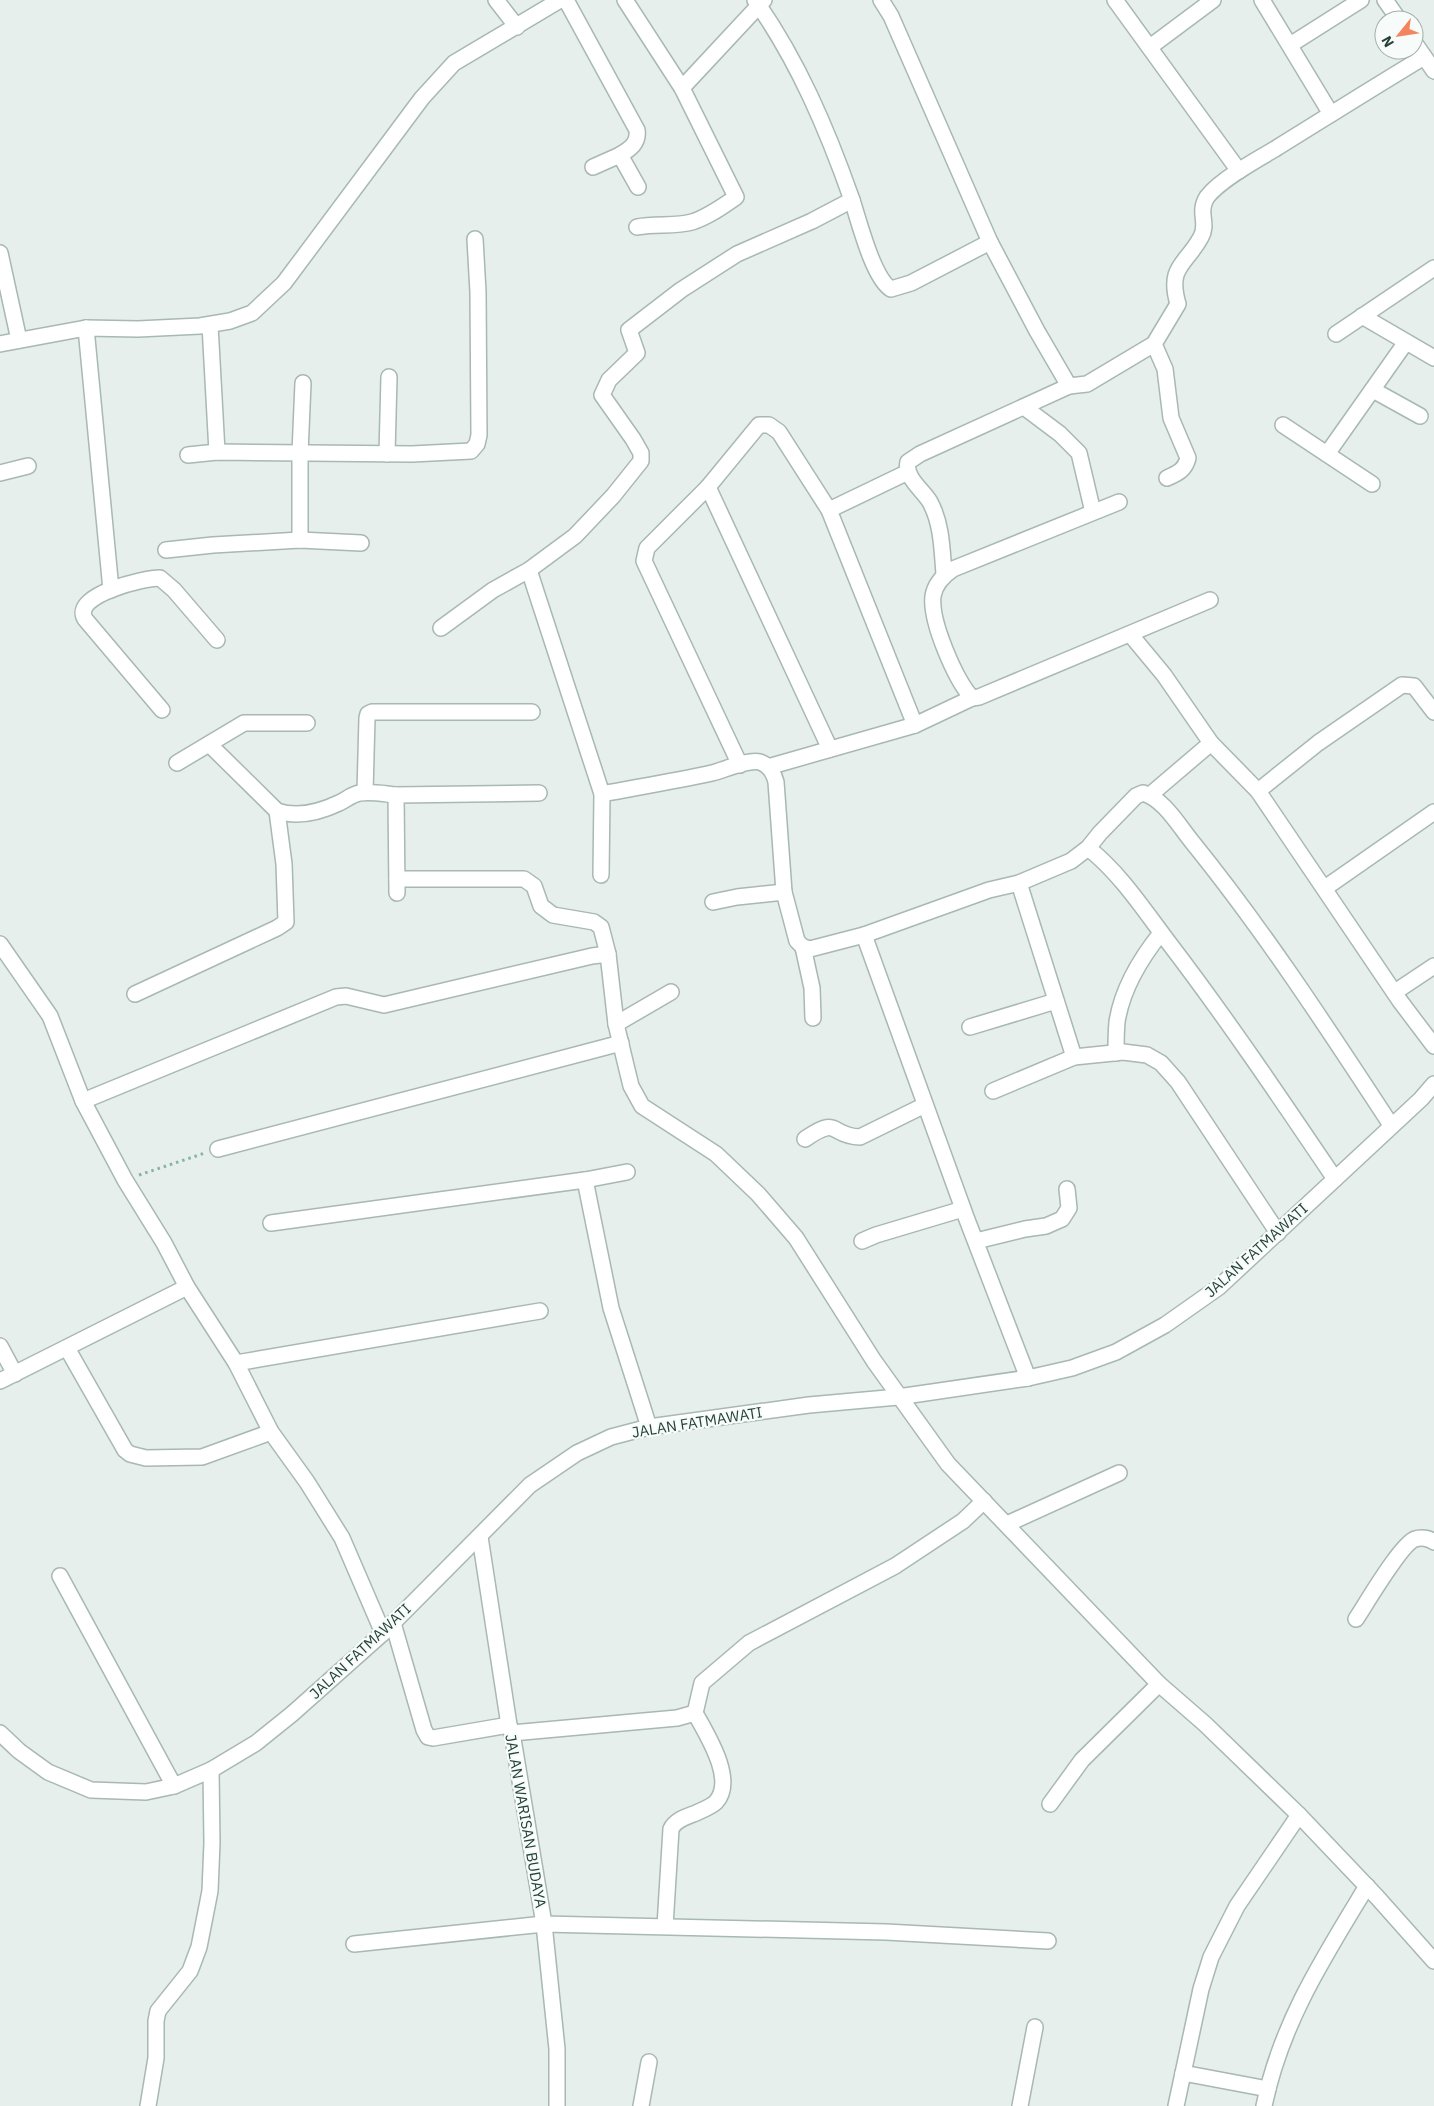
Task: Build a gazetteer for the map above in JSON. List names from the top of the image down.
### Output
{
  "streets": {
    "street": ["JALAN FATMAWATI", "JALAN WARISAN BUDAYA"]
  },
  "crossings": [
    ["JALAN FATMAWATI", "JALAN WARISAN BUDAYA"]
  ],
  "north": "bottom left"
}
